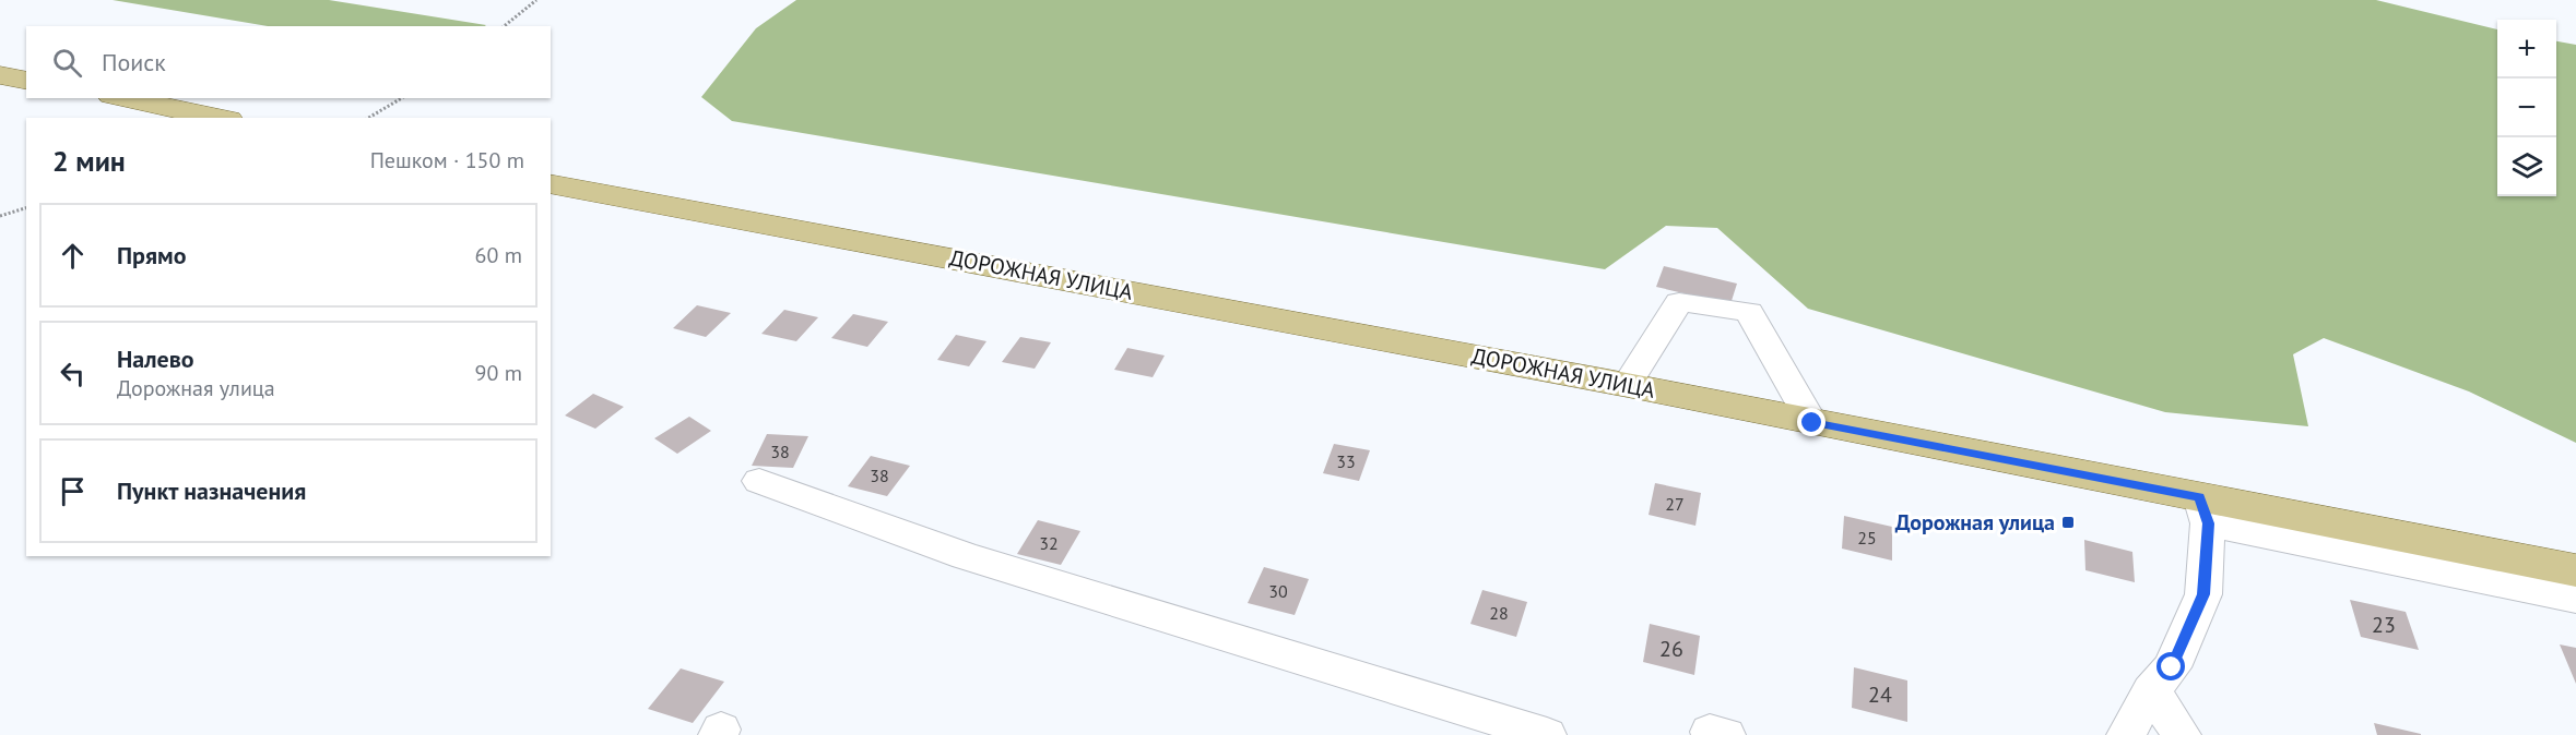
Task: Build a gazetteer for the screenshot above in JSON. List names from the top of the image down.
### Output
{
  "streets": {
    "main road": ["ДОРОЖНАЯ УЛИЦА"]
  },
  "places": {
    "transit": ["Дорожная улица"]
  },
  "house_numbers": [
    "38",
    "33",
    "38",
    "27",
    "25",
    "32",
    "30",
    "28",
    "23",
    "26",
    "24"
  ],
  "page": {
    "map_buttons": ["+", "−"],
    "search": "Поиск",
    "heading": ["2 мин", "Пешком · 150 m"],
    "list": [
      ["Прямо", "60 m"],
      ["Налево", "Дорожная улица", "90 m"],
      "Пункт назначения"
    ]
  }
}
